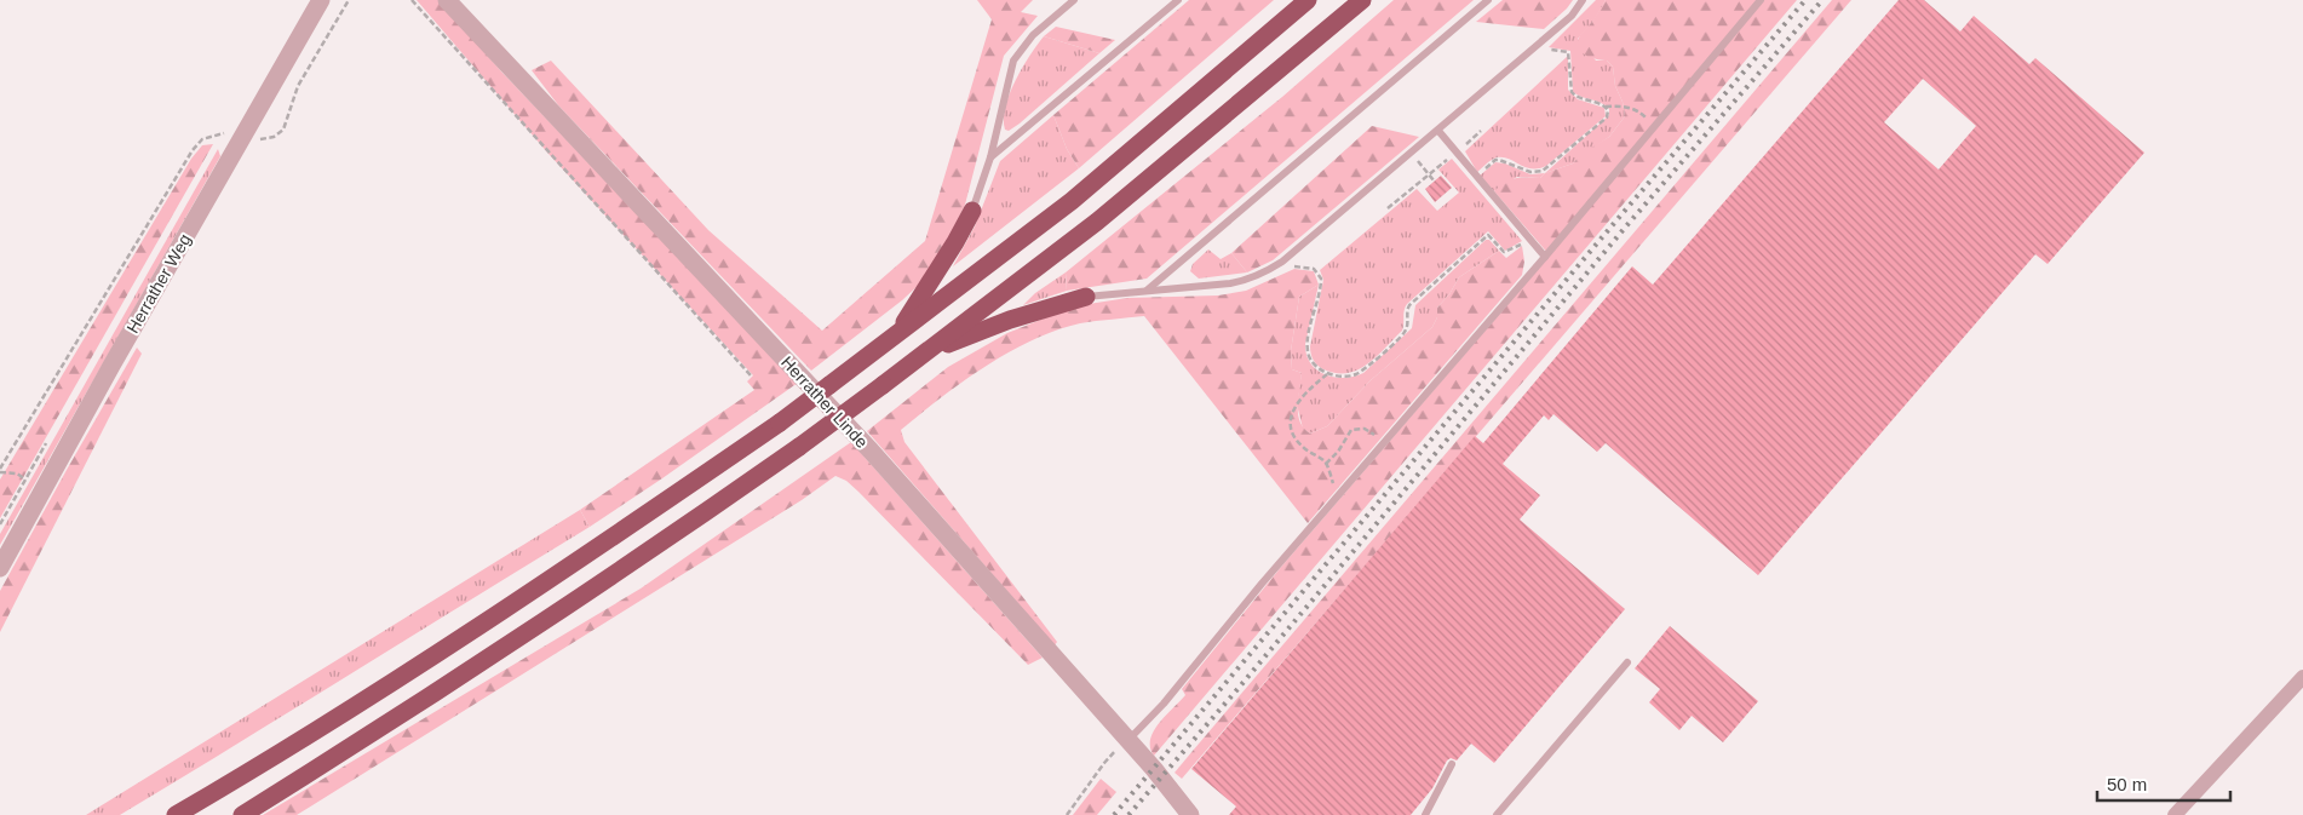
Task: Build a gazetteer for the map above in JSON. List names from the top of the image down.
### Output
{
  "streets": {
    "street": ["Herrather Weg", "Herrather Linde"]
  },
  "scale_bar": "50 m"
}
